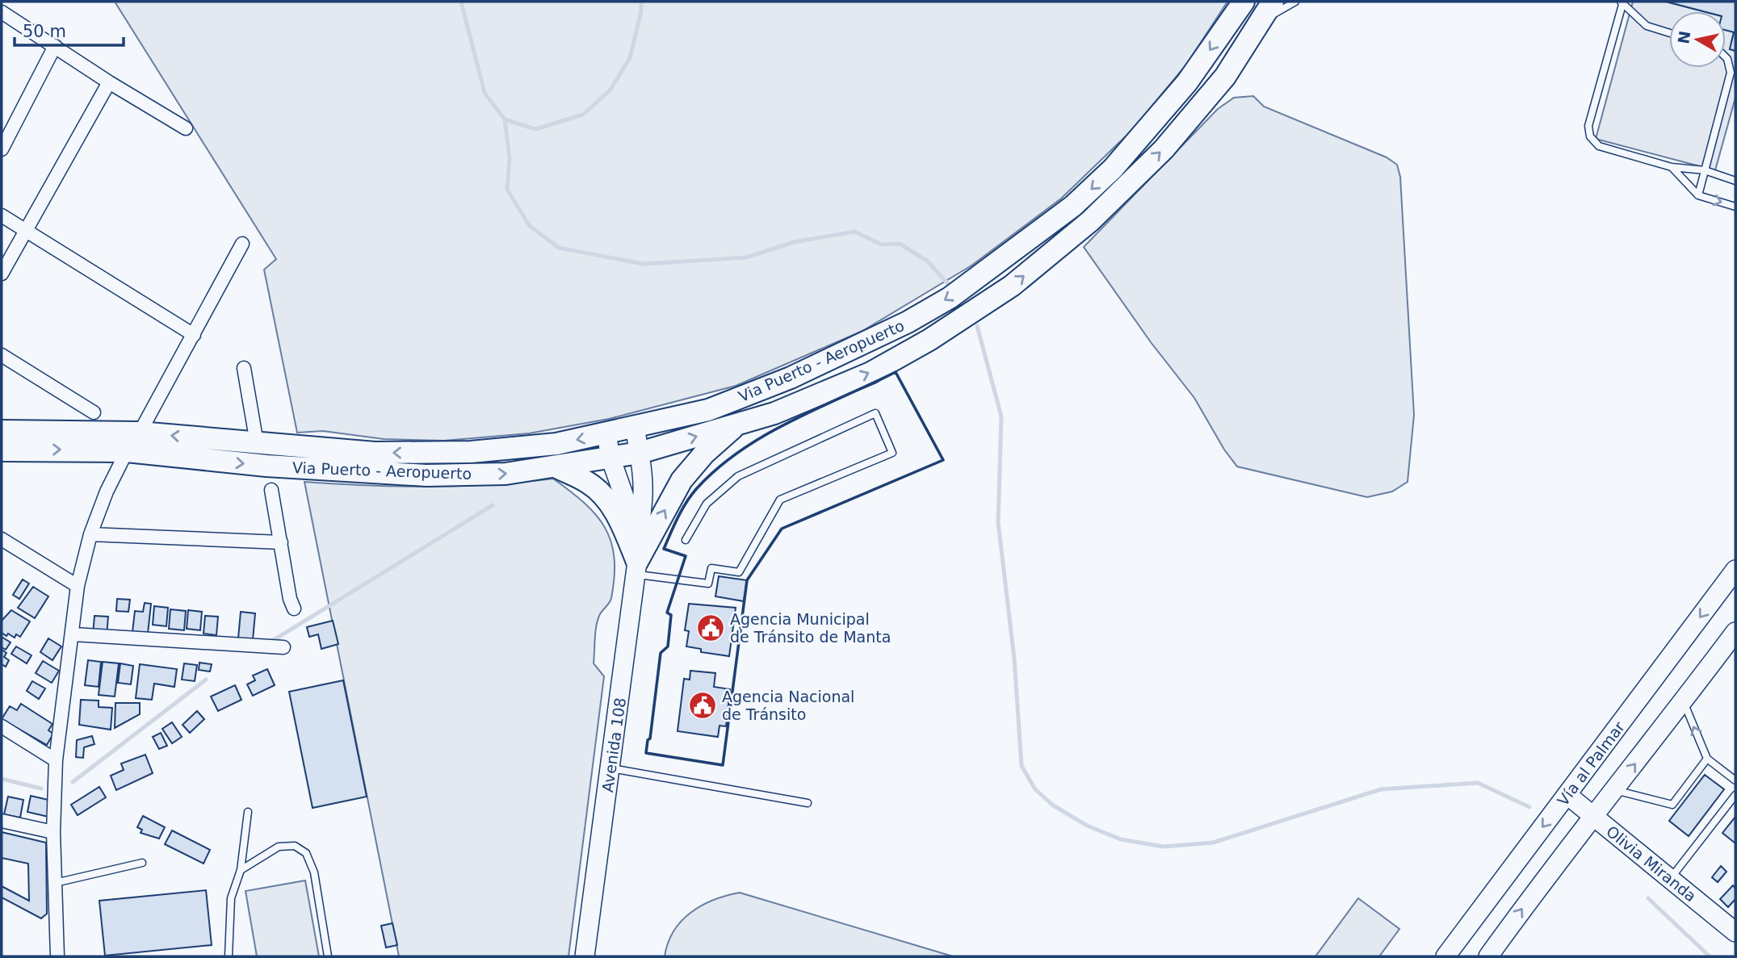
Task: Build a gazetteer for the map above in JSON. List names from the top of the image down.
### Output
{
  "streets": {
    "main road": [
      "Via Puerto - Aeropuerto",
      "Avenida 108",
      "Vía al Palmar",
      "Olivia Miranda"
    ]
  },
  "crossings": [
    ["Via Puerto - Aeropuerto", "Avenida 108"],
    ["Vía al Palmar", "Olivia Miranda"]
  ],
  "places": {
    "public building": ["Agencia Municipal de Tránsito de Manta", "Agencia Nacional de Tránsito"]
  },
  "scale_bar": "50 m",
  "north": "left"
}
